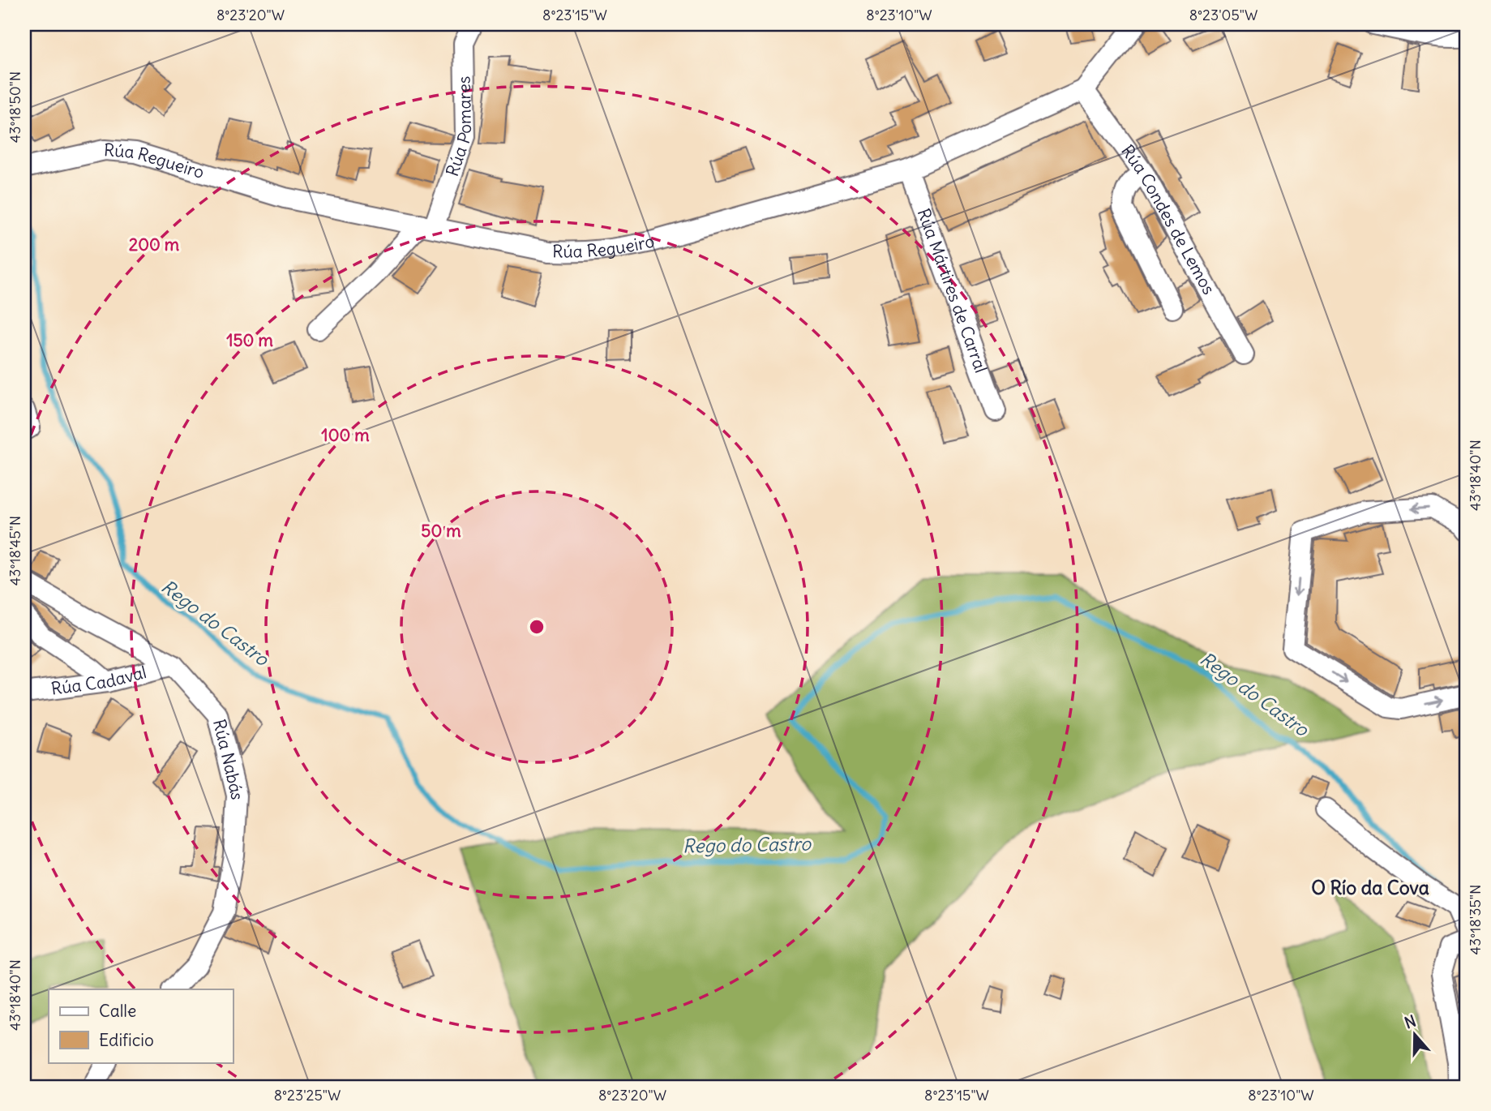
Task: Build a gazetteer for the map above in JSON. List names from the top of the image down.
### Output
{
  "streets": {
    "street": [
      "Rúa Pomares",
      "Rúa Regueiro",
      "Rúa Condes de Lemos",
      "Rúa Mártires de Carral",
      "Rúa Cadaval",
      "Rúa Nabás"
    ]
  },
  "crossings": [
    ["Rúa Pomares", "Rúa Regueiro"],
    ["Rúa Regueiro", "Rúa Condes de Lemos"],
    ["Rúa Regueiro", "Rúa Mártires de Carral"],
    ["Rúa Cadaval", "Rúa Nabás"]
  ],
  "districts": ["O Río da Cova"],
  "water": ["Rego do Castro"],
  "legend": ["Calle", "Edificio"],
  "north": "top",
  "coordinates": [
    "8°23'20\"W",
    "8°23'15\"W",
    "8°23'10\"W",
    "8°23'05\"W",
    "43°18'50\"N",
    "43°18'40\"N",
    "43°18'45\"N",
    "43°18'35\"N",
    "8°23'25\"W"
  ],
  "rings": [
    "200 m",
    "150 m",
    "100 m",
    "50 m"
  ]
}
